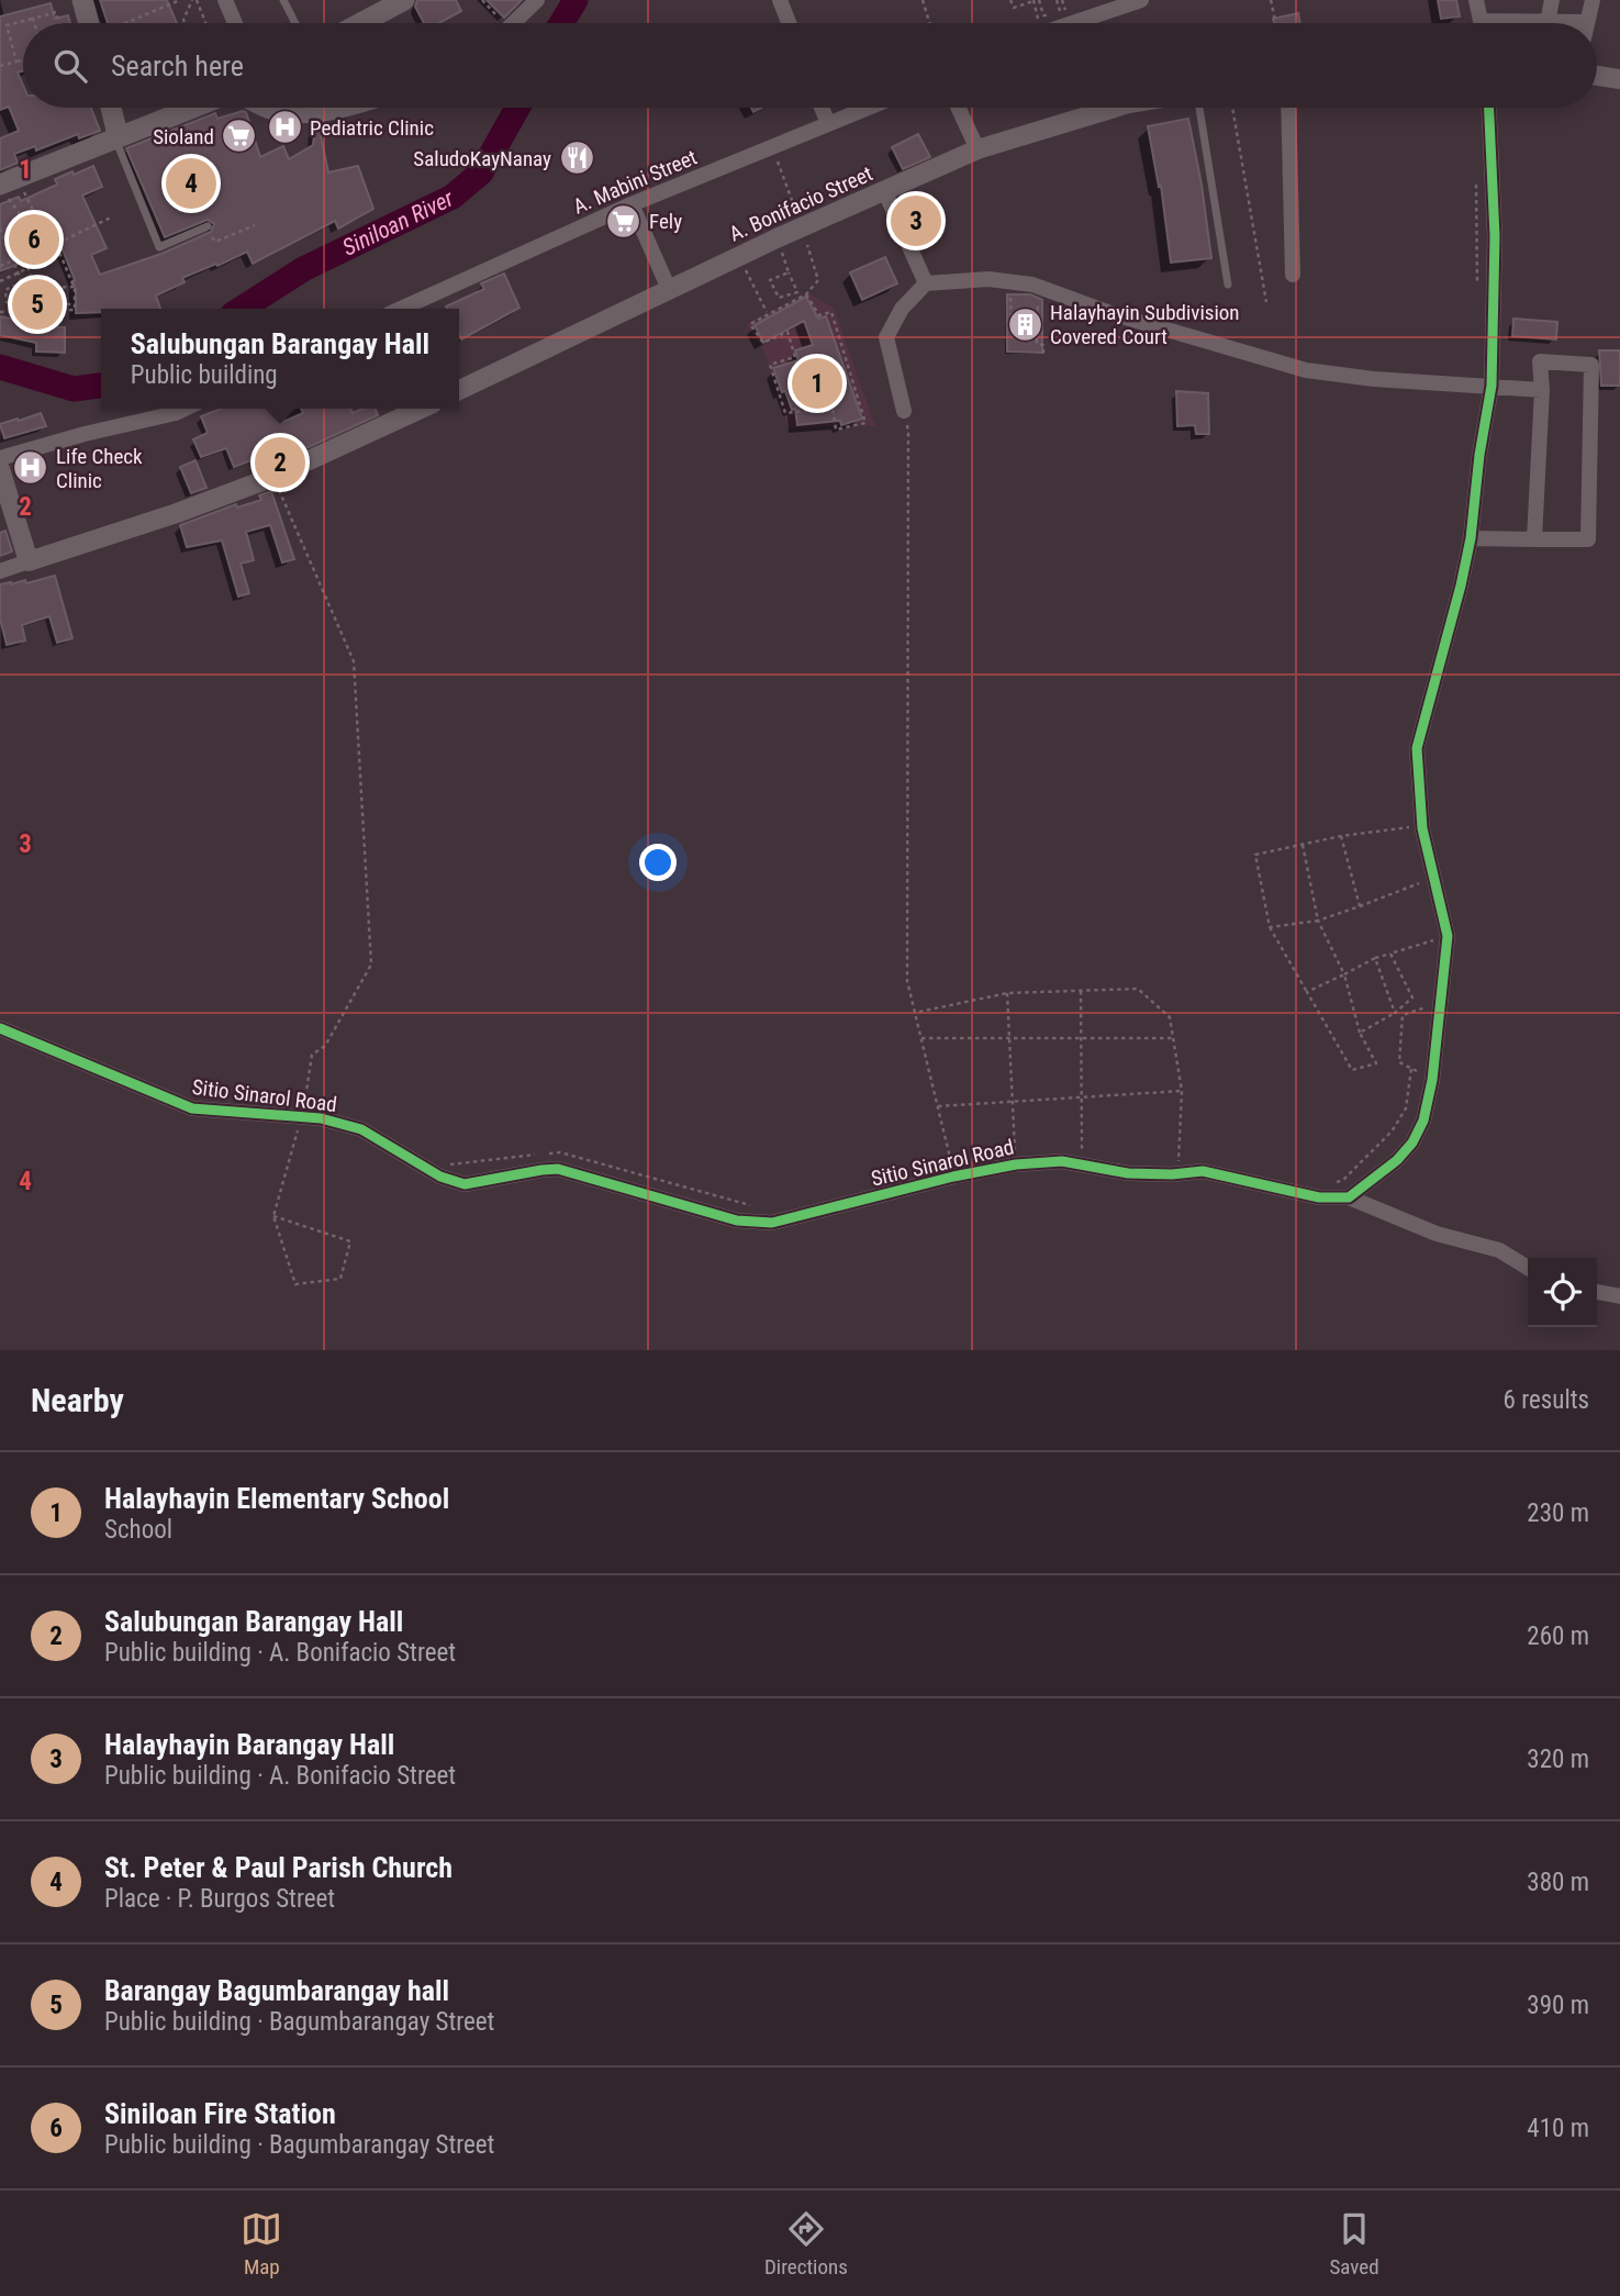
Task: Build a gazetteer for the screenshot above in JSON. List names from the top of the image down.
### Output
{
  "streets": {
    "street": ["A. Mabini Street", "A. Bonifacio Street", "Sitio Sinarol Road"]
  },
  "water": ["Siniloan River"],
  "places": {
    "hospital": ["Pediatric Clinic", "Life Check Clinic"],
    "supermarket": ["Sioland", "Fely"],
    "restaurant": ["SaludoKayNanay"],
    "building": ["Halayhayin Subdivision Covered Court"]
  },
  "page": {
    "search": "Search here",
    "pins": [
      "4",
      "3",
      "6",
      "5",
      "1",
      "2"
    ],
    "popup": ["Salubungan Barangay Hall", "Public building"],
    "heading": ["Nearby", "6 results"],
    "list": [
      {
        "mark": "1",
        "name": "Halayhayin Elementary School",
        "note": "School",
        "value": "230 m"
      },
      {
        "mark": "2",
        "name": "Salubungan Barangay Hall",
        "note": "Public building · A. Bonifacio Street",
        "value": "260 m"
      },
      {
        "mark": "3",
        "name": "Halayhayin Barangay Hall",
        "note": "Public building · A. Bonifacio Street",
        "value": "320 m"
      },
      {
        "mark": "4",
        "name": "St. Peter & Paul Parish Church",
        "note": "Place · P. Burgos Street",
        "value": "380 m"
      },
      {
        "mark": "5",
        "name": "Barangay Bagumbarangay hall",
        "note": "Public building · Bagumbarangay Street",
        "value": "390 m"
      },
      {
        "mark": "6",
        "name": "Siniloan Fire Station",
        "note": "Public building · Bagumbarangay Street",
        "value": "410 m"
      }
    ],
    "nav": ["Map", "Directions", "Saved"]
  },
  "grid": {
    "rows": [
      "1",
      "2",
      "3",
      "4"
    ]
  }
}
